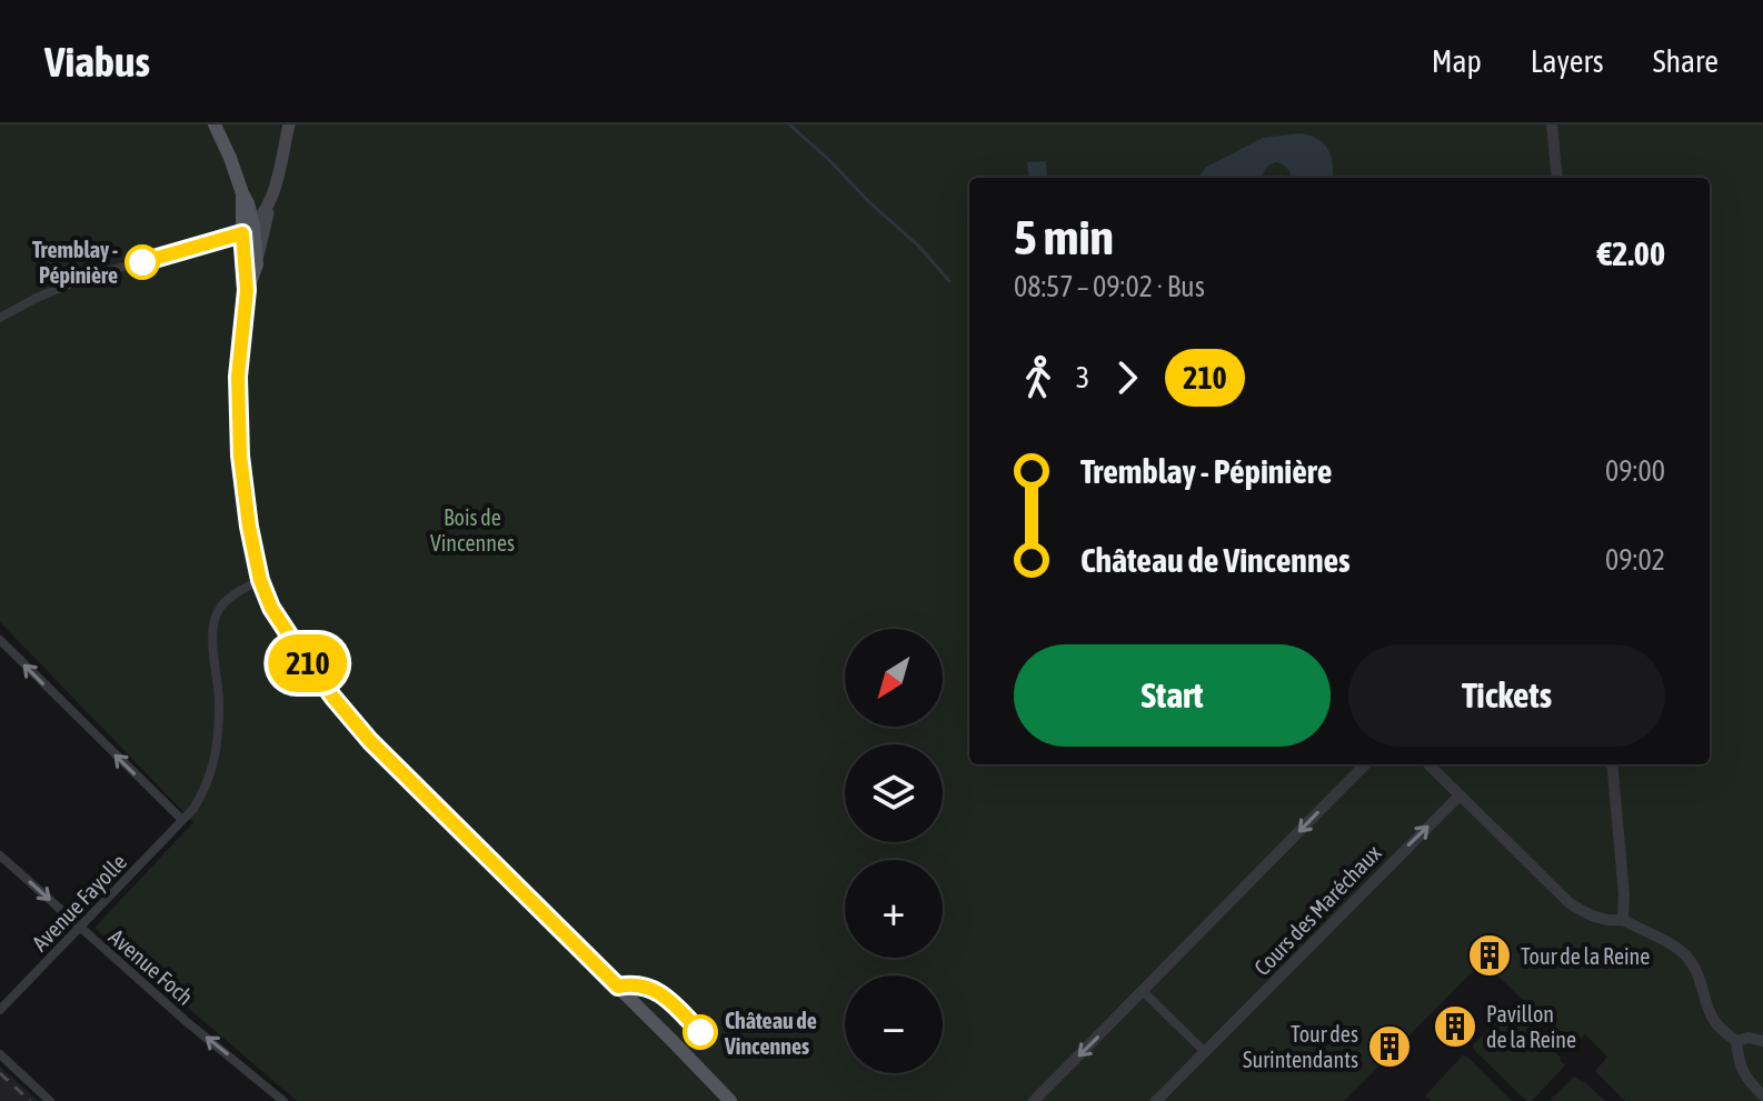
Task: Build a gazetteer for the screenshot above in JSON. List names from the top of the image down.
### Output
{
  "streets": {
    "street": ["Avenue Fayolle", "Cours des Maréchaux", "Avenue Foch"]
  },
  "crossings": [
    ["Avenue Fayolle", "Avenue Foch"]
  ],
  "parks": ["Bois de Vincennes"],
  "places": {
    "other": ["Tremblay - Pépinière", "Château de Vincennes"],
    "building": ["Tour de la Reine", "Pavillon de la Reine", "Tour des Surintendants"]
  },
  "lines": ["bus line 210"],
  "north": "bottom left",
  "page": {
    "header": "Viabus",
    "nav": ["Map", "Layers", "Share"],
    "on_map": "210",
    "heading": ["5 min", "08:57 – 09:02 · Bus", "€2.00"],
    "legs": ["3", "210"],
    "list": [
      {
        "name": "Tremblay - Pépinière",
        "value": "09:00"
      },
      {
        "name": "Château de Vincennes",
        "value": "09:02"
      }
    ],
    "buttons": ["Start", "Tickets"],
    "map_buttons": ["+", "−"]
  }
}
